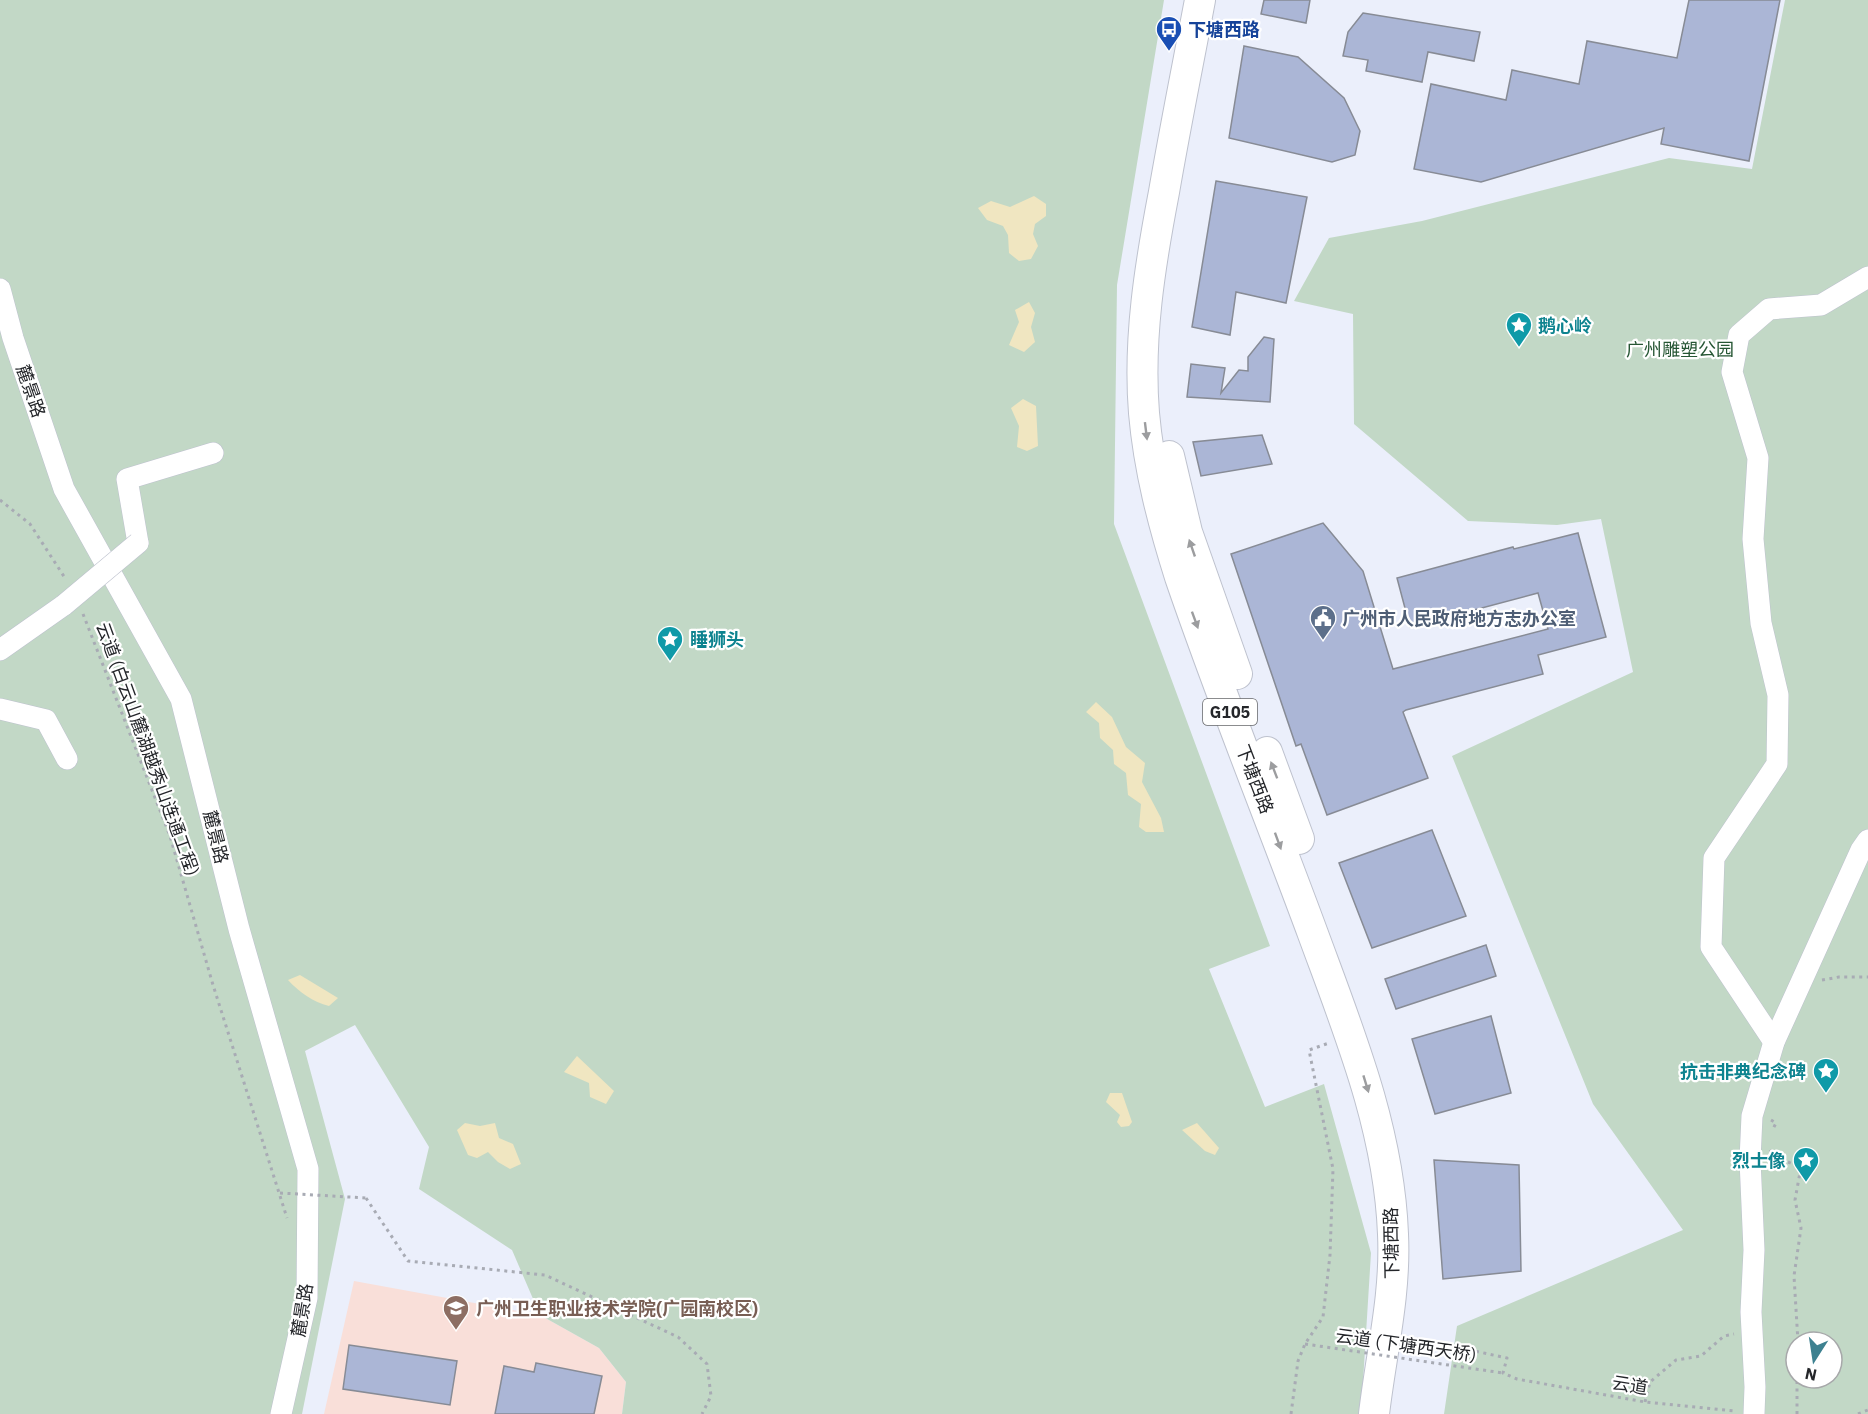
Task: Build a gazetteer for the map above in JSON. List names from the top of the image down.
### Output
{
  "streets": {
    "highway": ["G105", "下塘西路"],
    "street": ["麓景路"],
    "path": ["云道 (白云山麓湖越秀山连通工程)", "云道 (下塘西天桥)", "云道"]
  },
  "crossings": [
    ["云道 (下塘西天桥)", "云道"]
  ],
  "parks": ["广州雕塑公园"],
  "places": {
    "bus stop": ["下塘西路"],
    "place": [
      "鹅心岭",
      "睡狮头",
      "抗击非典纪念碑",
      "烈士像"
    ],
    "public building": ["广州市人民政府地方志办公室"],
    "school or university": ["广州卫生职业技术学院(广园南校区)"]
  },
  "north": "bottom"
}
